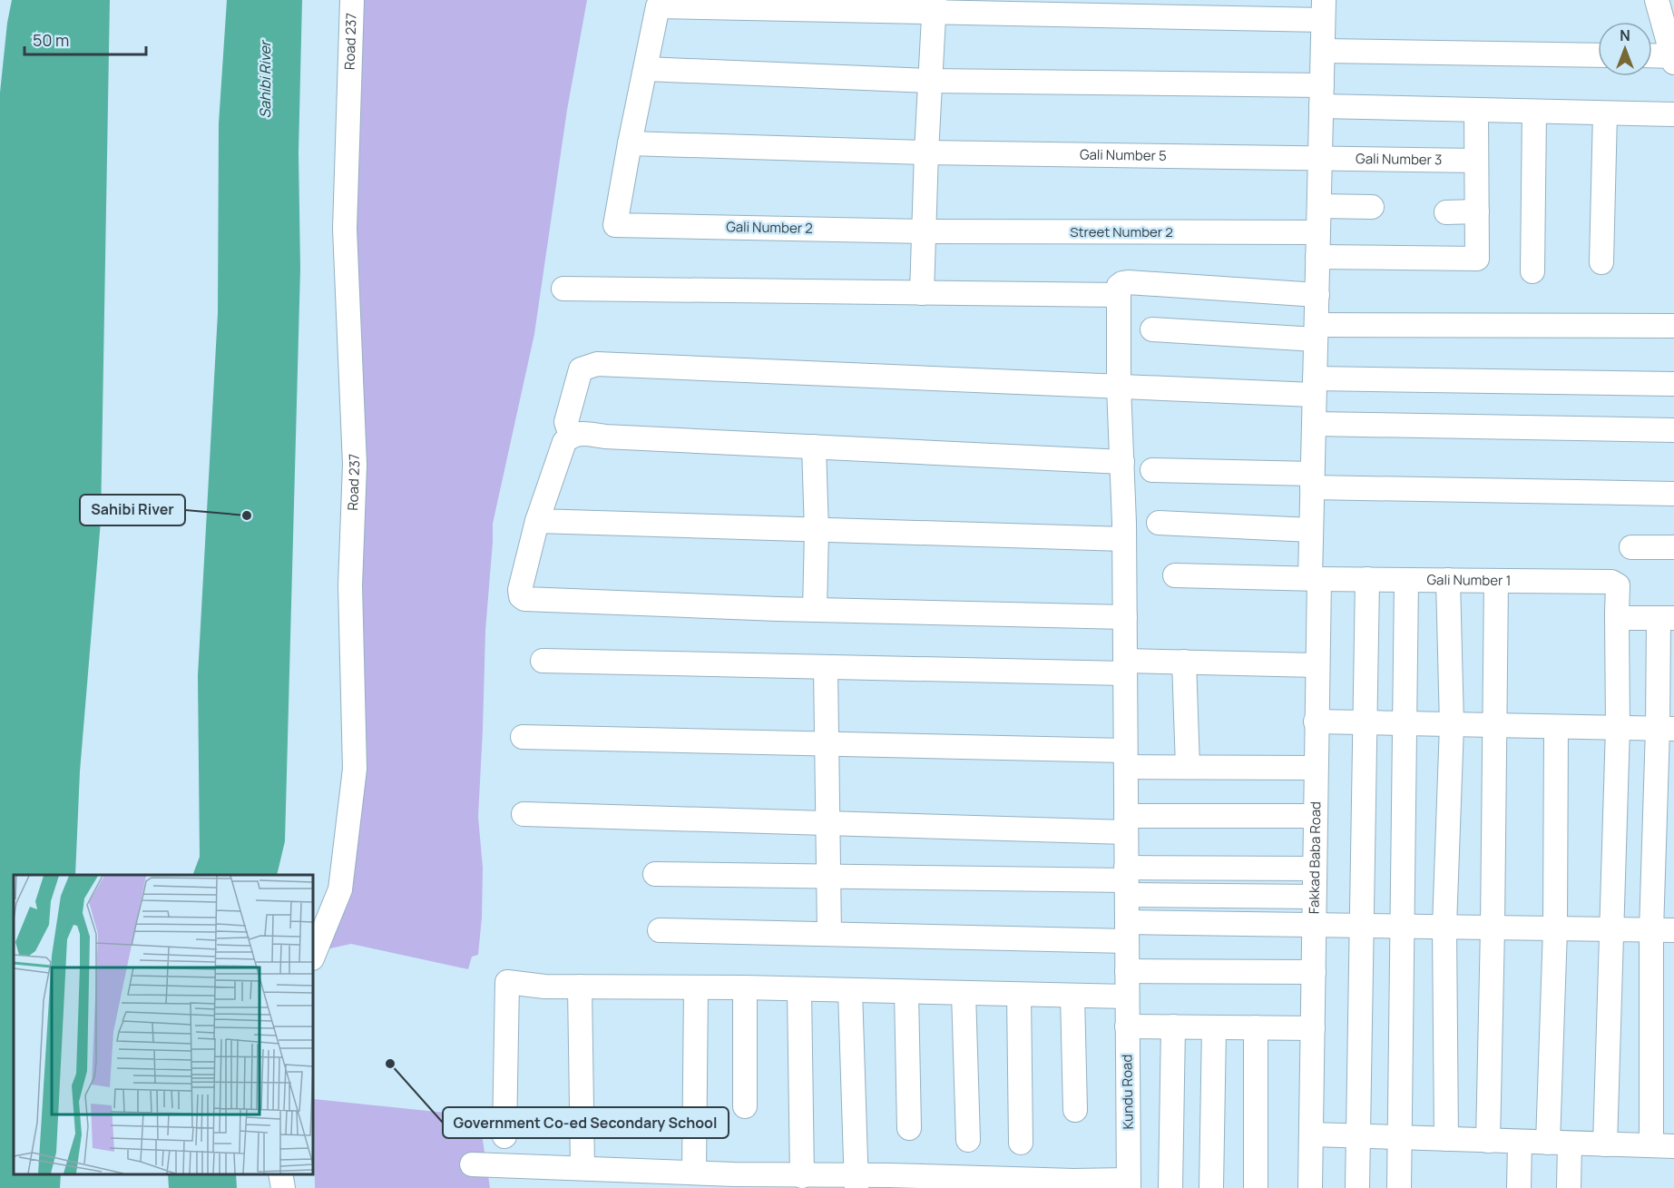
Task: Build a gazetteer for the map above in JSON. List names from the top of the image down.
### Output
{
  "streets": {
    "street": [
      "Road 237",
      "Gali Number 5",
      "Gali Number 3",
      "Gali Number 2",
      "Street Number 2",
      "Gali Number 1",
      "Fakkad Baba Road",
      "Kundu Road"
    ]
  },
  "crossings": [
    ["Gali Number 5", "Gali Number 3"],
    ["Gali Number 5", "Gali Number 2"],
    ["Gali Number 5", "Fakkad Baba Road"],
    ["Gali Number 3", "Fakkad Baba Road"],
    ["Gali Number 2", "Street Number 2"],
    ["Street Number 2", "Fakkad Baba Road"],
    ["Gali Number 1", "Fakkad Baba Road"]
  ],
  "water": ["Sahibi River"],
  "places": ["Sahibi River", "Government Co-ed Secondary School"],
  "scale_bar": "50 m",
  "north": "top"
}
